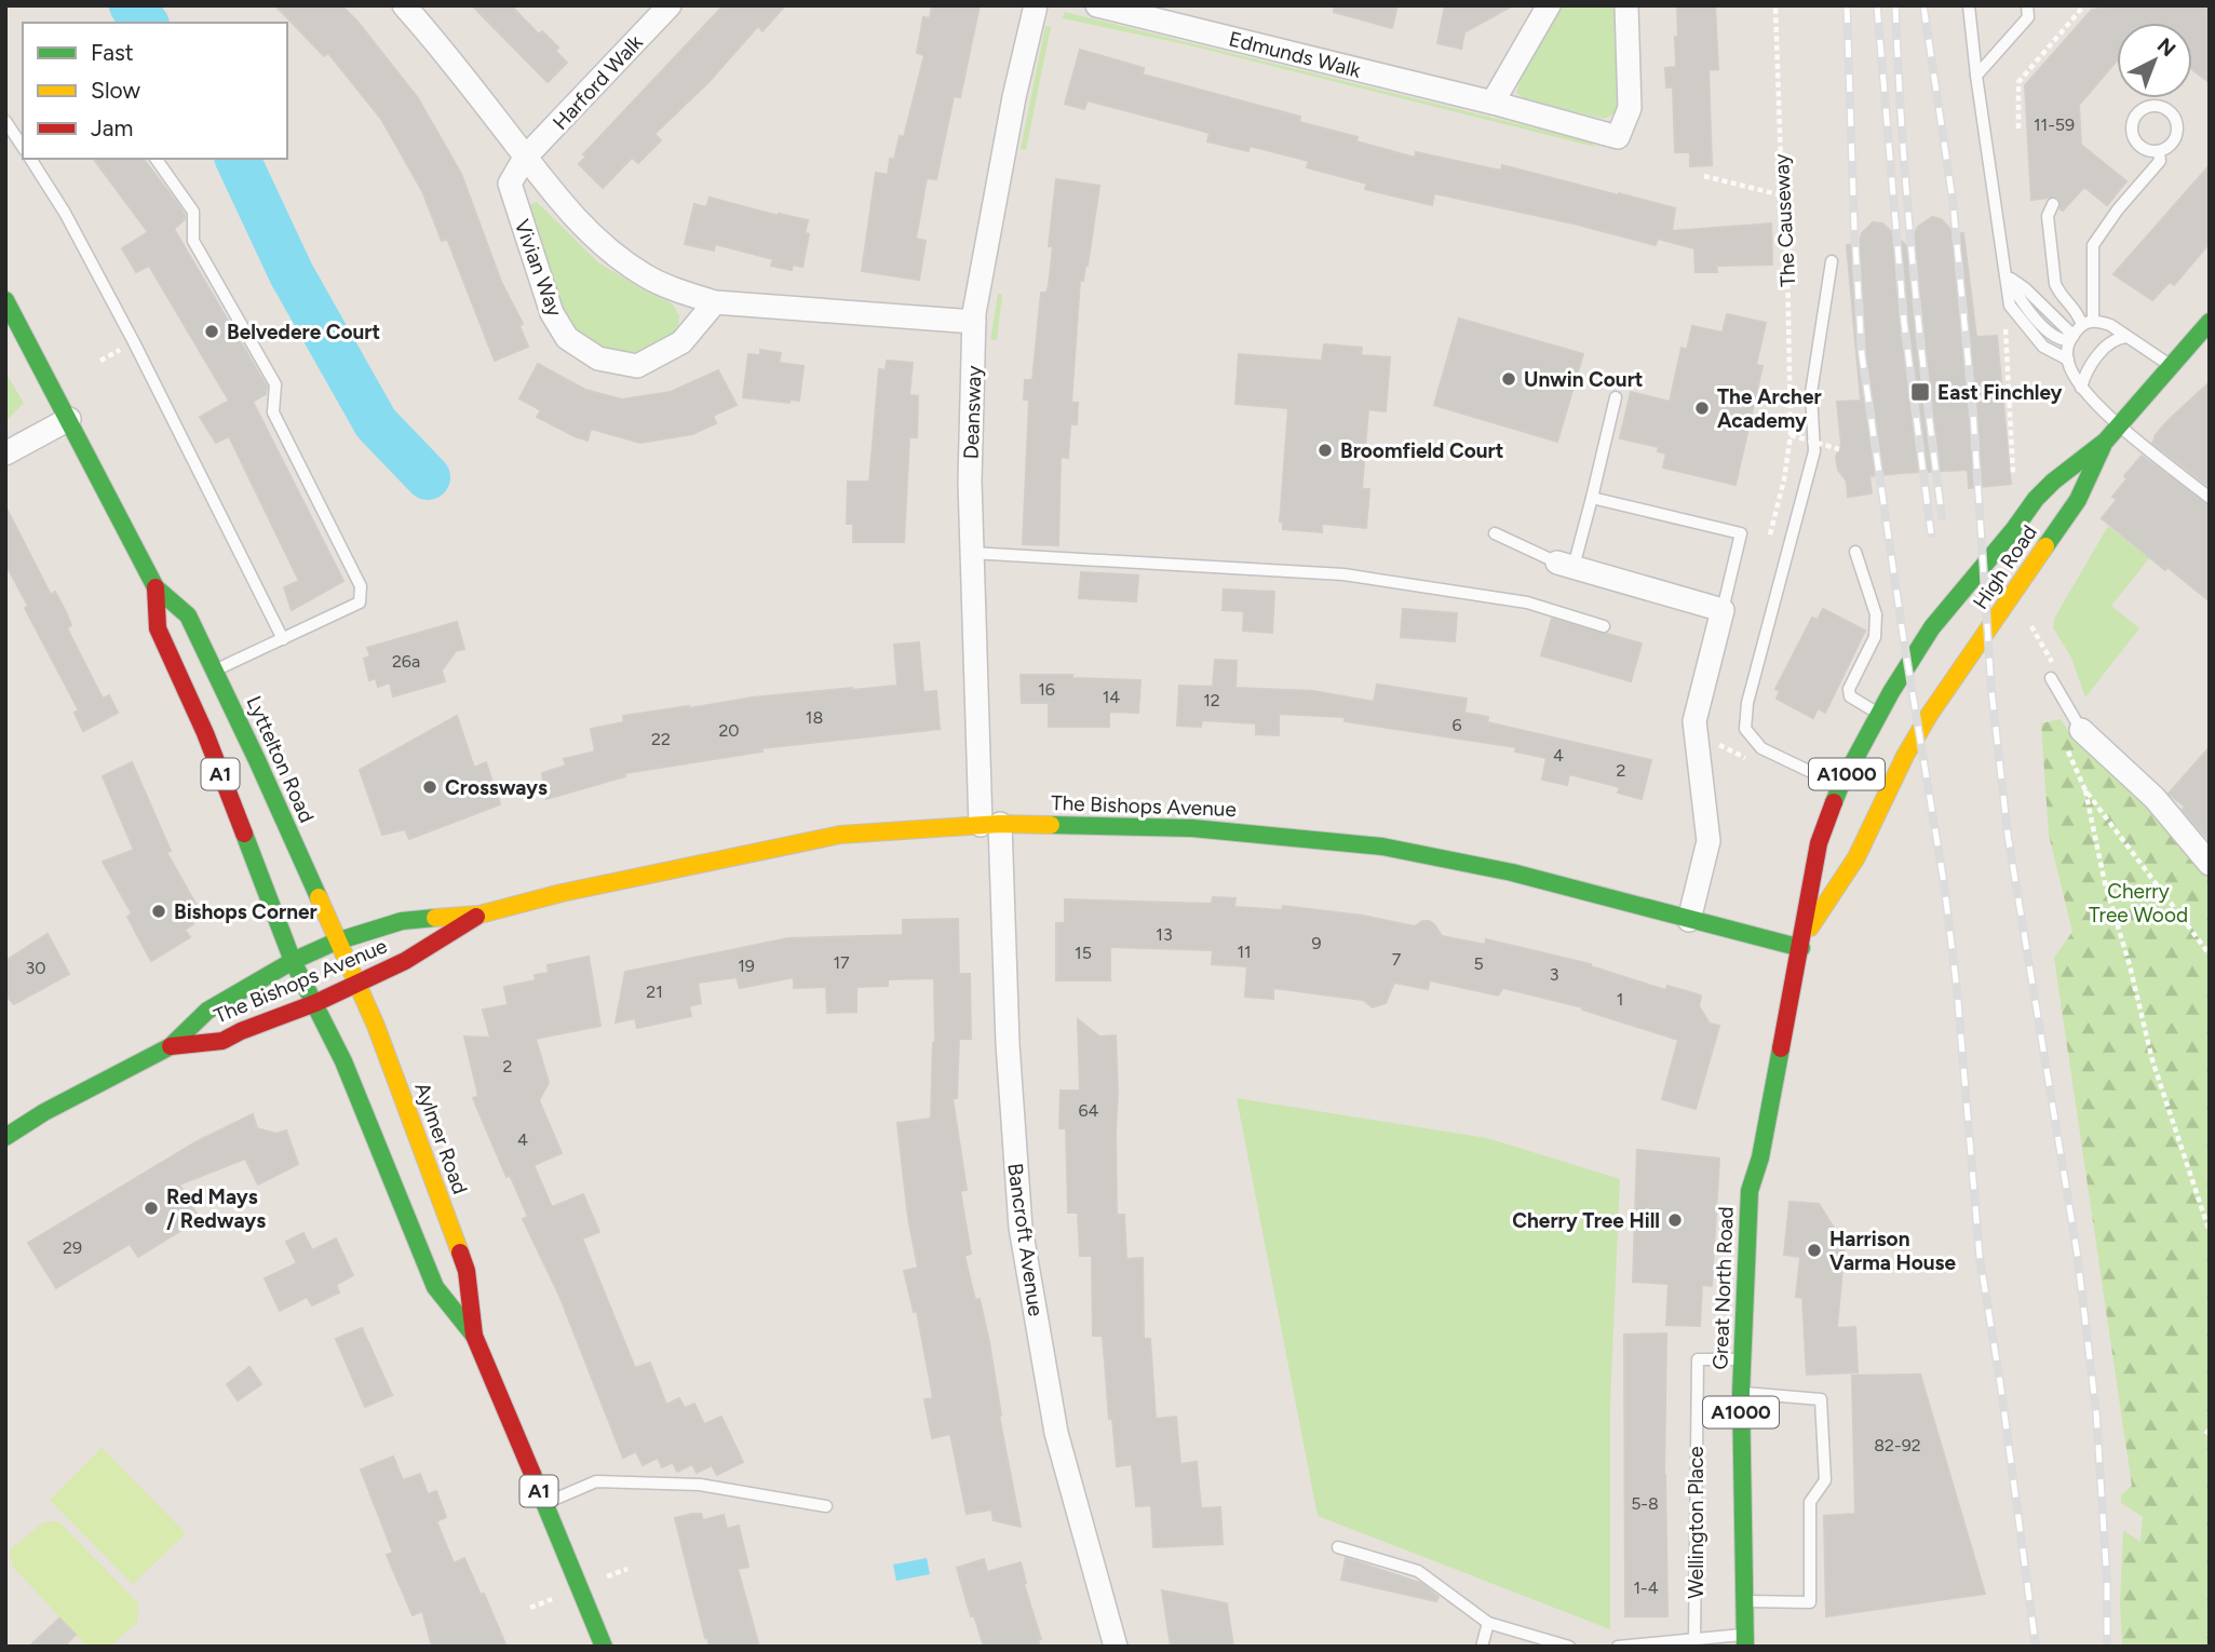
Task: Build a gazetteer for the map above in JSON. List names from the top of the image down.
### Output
{
  "streets": {
    "main road": [
      "High Road",
      "Lyttelton Road",
      "A1",
      "A1000",
      "The Bishops Avenue",
      "Aylmer Road",
      "Great North Road"
    ],
    "street": [
      "Edmunds Walk",
      "Harford Walk",
      "Vivian Way",
      "Deansway",
      "Bancroft Avenue"
    ],
    "lane": ["Wellington Place"],
    "path": ["The Causeway"]
  },
  "crossings": [
    ["Harford Walk", "Vivian Way"],
    ["Vivian Way", "Deansway"],
    ["Deansway", "The Bishops Avenue"],
    ["Deansway", "Bancroft Avenue"],
    ["High Road", "Great North Road"],
    ["Lyttelton Road", "The Bishops Avenue"],
    ["Lyttelton Road", "Aylmer Road"],
    ["The Bishops Avenue", "Aylmer Road"],
    ["The Bishops Avenue", "Bancroft Avenue"],
    ["The Bishops Avenue", "Great North Road"],
    ["Great North Road", "Wellington Place"]
  ],
  "parks": ["Cherry Tree Wood"],
  "places": {
    "other": [
      "Belvedere Court",
      "Unwin Court",
      "The Archer Academy",
      "Broomfield Court",
      "Crossways",
      "Bishops Corner",
      "Red Mays / Redways",
      "Cherry Tree Hill",
      "Harrison Varma House"
    ],
    "transit": ["East Finchley"]
  },
  "house_numbers": [
    "11-59",
    "26a",
    "16",
    "14",
    "12",
    "18",
    "6",
    "20",
    "22",
    "4",
    "2",
    "13",
    "9",
    "11",
    "15",
    "7",
    "17",
    "5",
    "19",
    "30",
    "3",
    "21",
    "1",
    "2",
    "64",
    "4",
    "29",
    "82-92",
    "5-8",
    "1-4"
  ],
  "legend": ["Fast", "Slow", "Jam"],
  "north": "top right"
}
